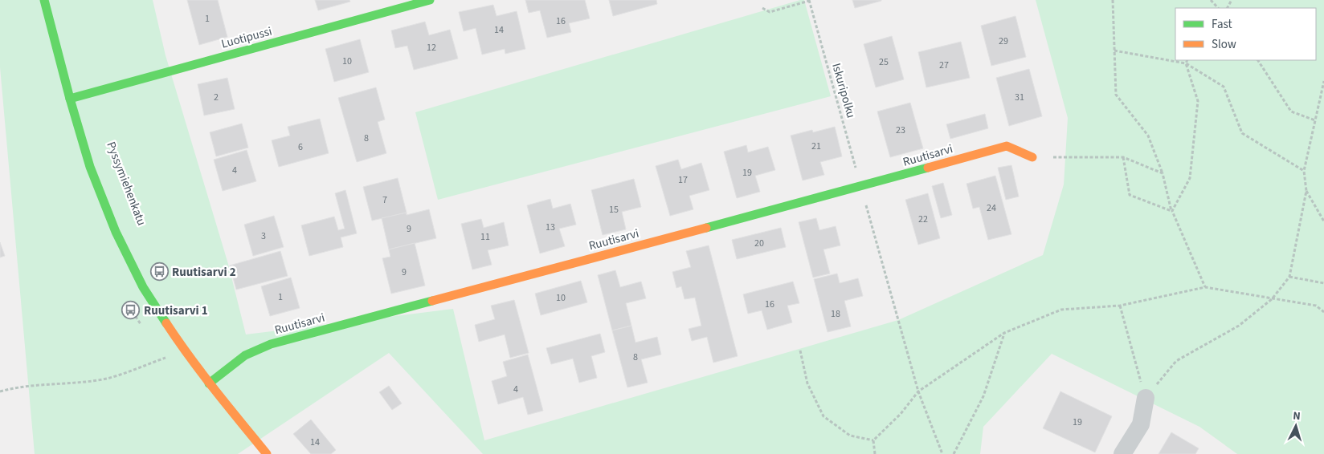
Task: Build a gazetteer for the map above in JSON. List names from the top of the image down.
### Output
{
  "streets": {
    "street": ["Luotipussi", "Ruutisarvi"],
    "path": ["Iskuripolku"]
  },
  "crossings": [
    ["Iskuripolku", "Ruutisarvi"]
  ],
  "places": {
    "bus stop": ["Ruutisarvi 2", "Ruutisarvi 1"]
  },
  "house_numbers": [
    "1",
    "16",
    "14",
    "29",
    "12",
    "10",
    "25",
    "27",
    "2",
    "31",
    "23",
    "8",
    "21",
    "6",
    "4",
    "19",
    "17",
    "7",
    "24",
    "15",
    "22",
    "13",
    "9",
    "3",
    "11",
    "20",
    "9",
    "1",
    "10",
    "16",
    "18",
    "8",
    "4",
    "19",
    "14"
  ],
  "legend": ["Fast", "Slow"],
  "north": "top"
}
